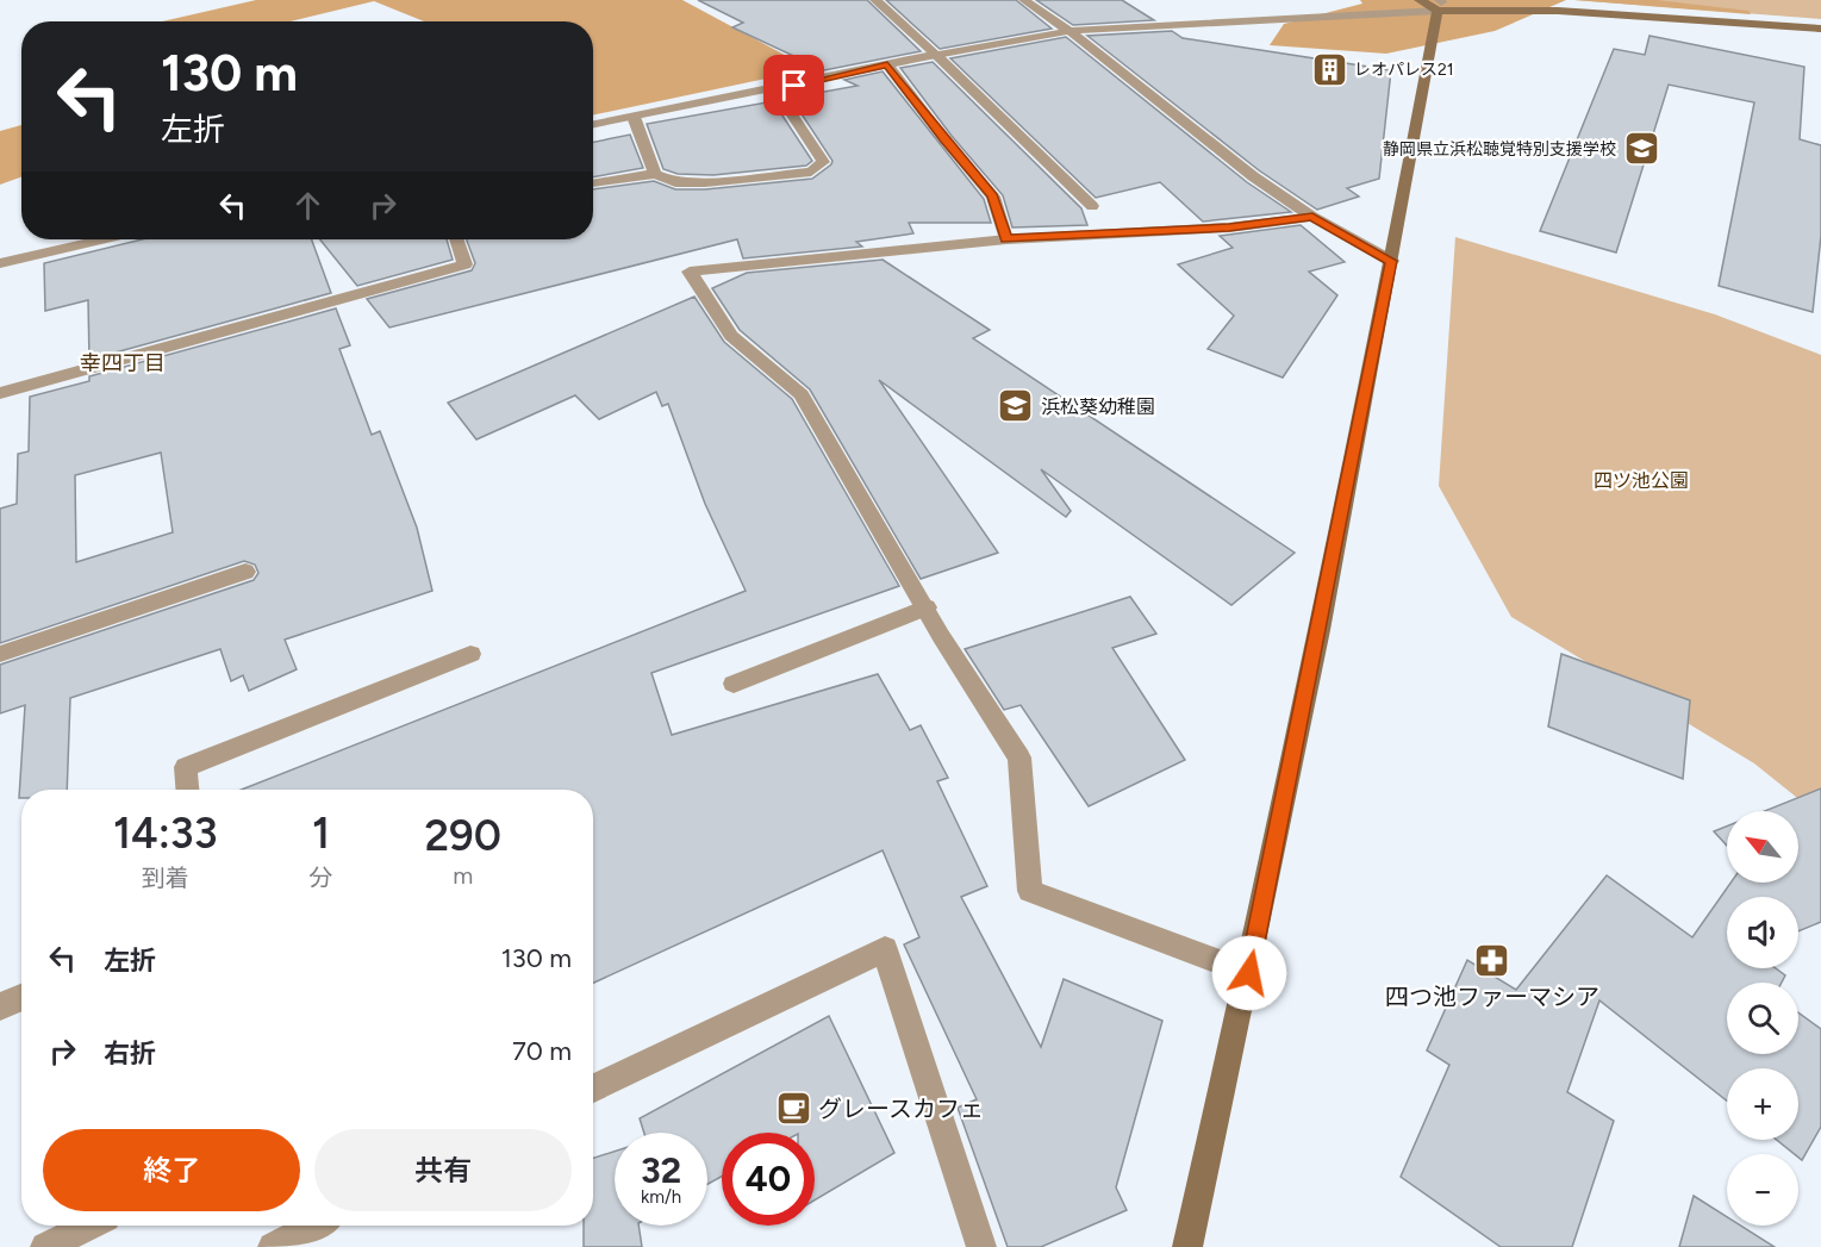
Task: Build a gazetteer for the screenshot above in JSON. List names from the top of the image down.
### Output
{
  "districts": ["幸四丁目"],
  "parks": ["四ツ池公園"],
  "places": {
    "building": ["レオパレス21"],
    "school or university": ["静岡県立浜松聴覚特別支援学校", "浜松葵幼稚園"],
    "pharmacy": ["四つ池ファーマシア"],
    "cafe": ["グレースカフェ"]
  },
  "north": "top left",
  "page": {
    "turn": ["130 m", "左折"],
    "eta": [
      "14:33",
      "到着",
      "1",
      "分",
      "290",
      "m"
    ],
    "map_buttons": ["+", "−"],
    "list": [
      {
        "name": "左折",
        "value": "130 m"
      },
      {
        "name": "右折",
        "value": "70 m"
      }
    ],
    "buttons": ["終了", "共有"],
    "speed": "32 km/h",
    "limit": "40"
  }
}
